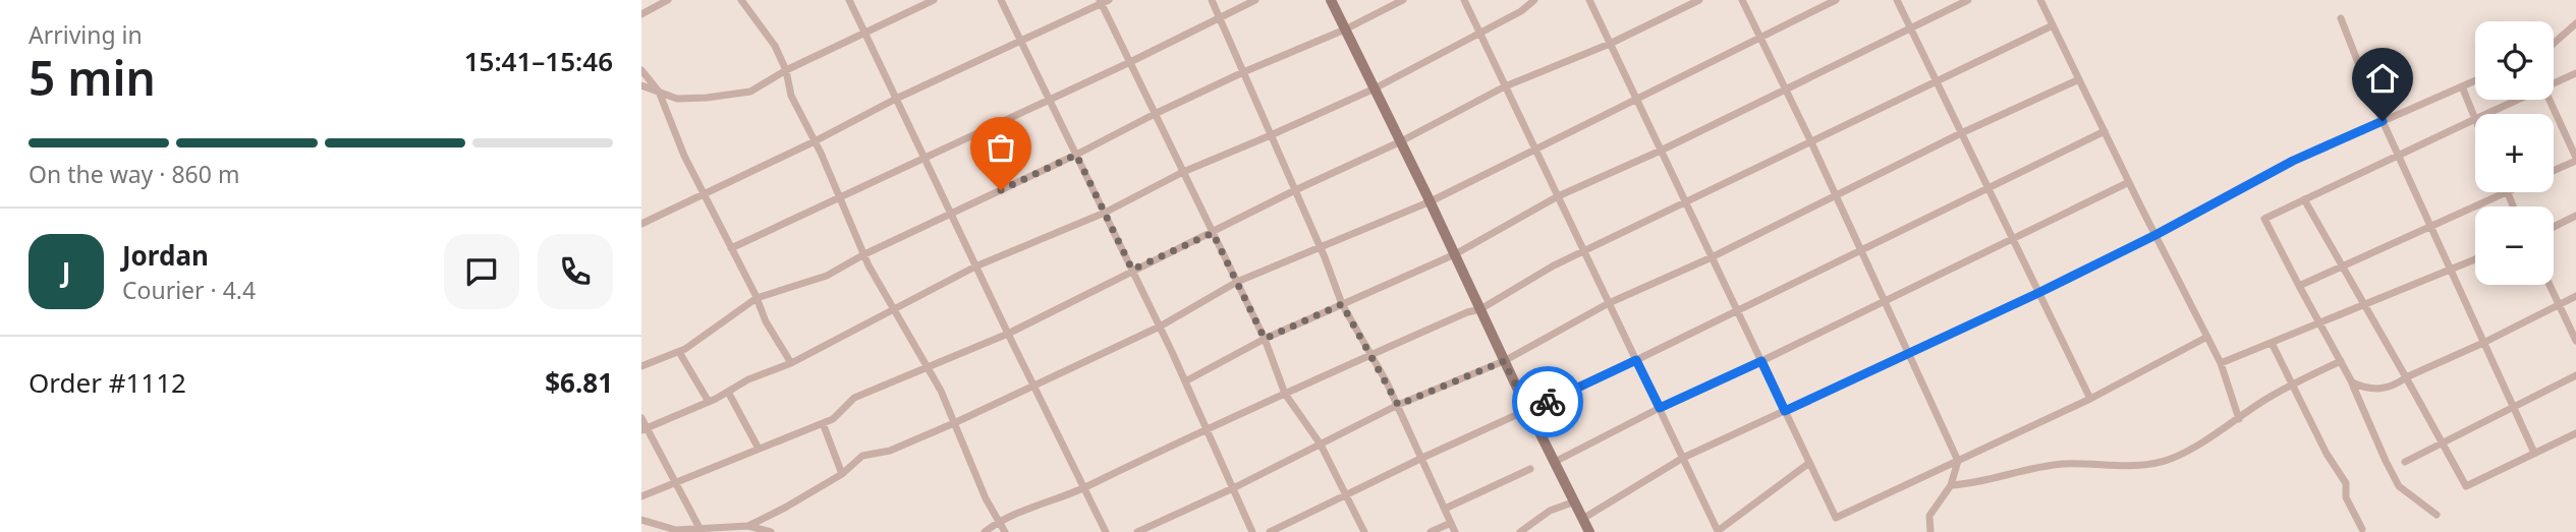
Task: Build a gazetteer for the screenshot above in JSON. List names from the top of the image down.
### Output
{
  "page": {
    "heading": ["5 min", "Arriving in", "15:41–15:46"],
    "panel": [
      "Jordan",
      "Courier · 4.4",
      "Order #1112",
      "$6.81"
    ],
    "map_buttons": ["+", "−"],
    "bar": "On the way · 860 m",
    "round": "J"
  }
}
